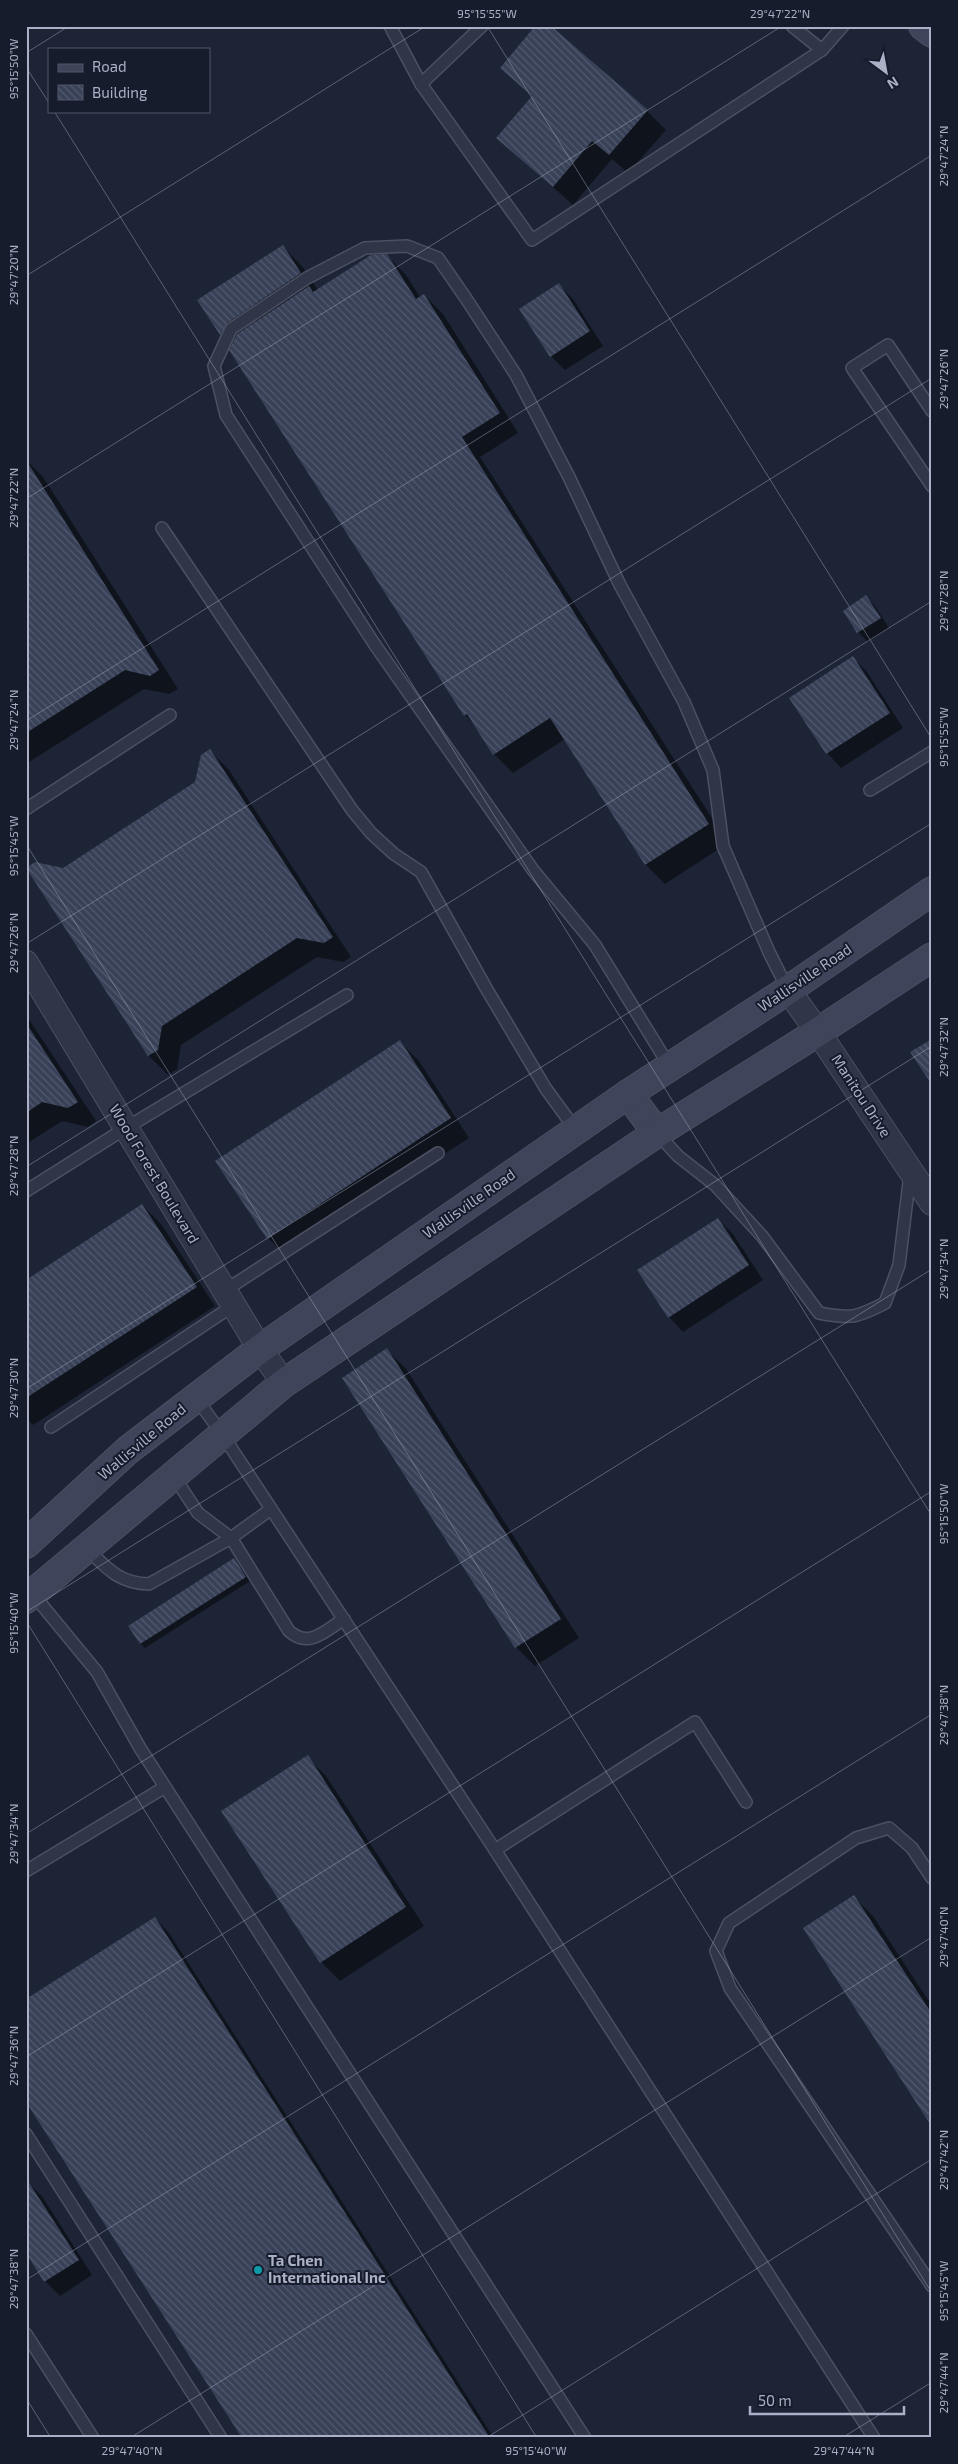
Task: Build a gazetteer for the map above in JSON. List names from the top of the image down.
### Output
{
  "streets": {
    "main road": ["Wallisville Road"],
    "street": ["Manitou Drive", "Wood Forest Boulevard"]
  },
  "crossings": [
    ["Wallisville Road", "Manitou Drive"],
    ["Wallisville Road", "Wood Forest Boulevard"]
  ],
  "places": ["Ta Chen International Inc"],
  "legend": ["Road", "Building"],
  "scale_bar": "50 m",
  "north": "bottom right",
  "coordinates": [
    "95°15'55\"W",
    "29°47'22\"N",
    "95°15'50\"W",
    "29°47'24\"N",
    "29°47'20\"N",
    "29°47'26\"N",
    "29°47'28\"N",
    "95°15'45\"W",
    "29°47'32\"N",
    "29°47'34\"N",
    "29°47'30\"N",
    "95°15'40\"W",
    "29°47'38\"N",
    "29°47'40\"N",
    "29°47'36\"N",
    "29°47'42\"N",
    "29°47'44\"N"
  ]
}
